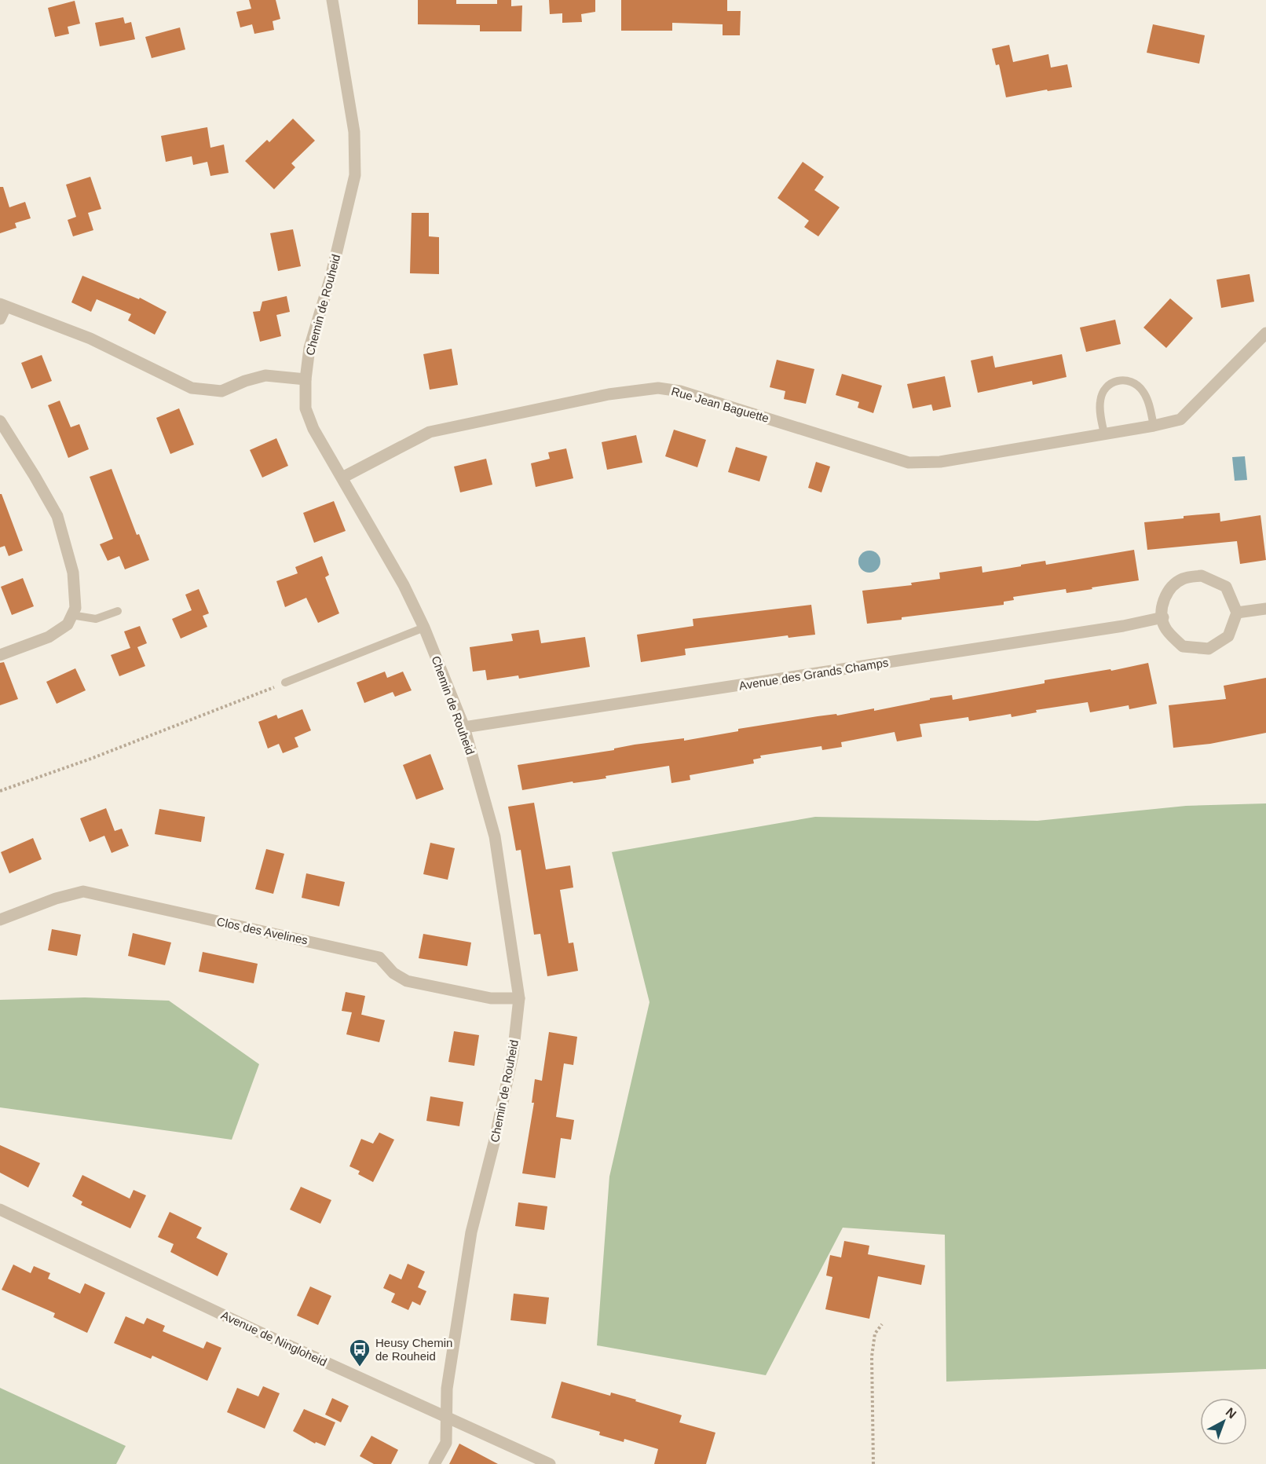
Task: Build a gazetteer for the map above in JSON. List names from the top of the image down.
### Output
{
  "streets": {
    "street": [
      "Chemin de Rouheid",
      "Rue Jean Baguette",
      "Avenue des Grands Champs",
      "Clos des Avelines",
      "Avenue de Ningloheid"
    ]
  },
  "crossings": [
    ["Chemin de Rouheid", "Rue Jean Baguette"],
    ["Chemin de Rouheid", "Avenue des Grands Champs"],
    ["Chemin de Rouheid", "Clos des Avelines"],
    ["Chemin de Rouheid", "Avenue de Ningloheid"]
  ],
  "places": {
    "bus stop": ["Heusy Chemin de Rouheid"]
  },
  "north": "top right"
}
